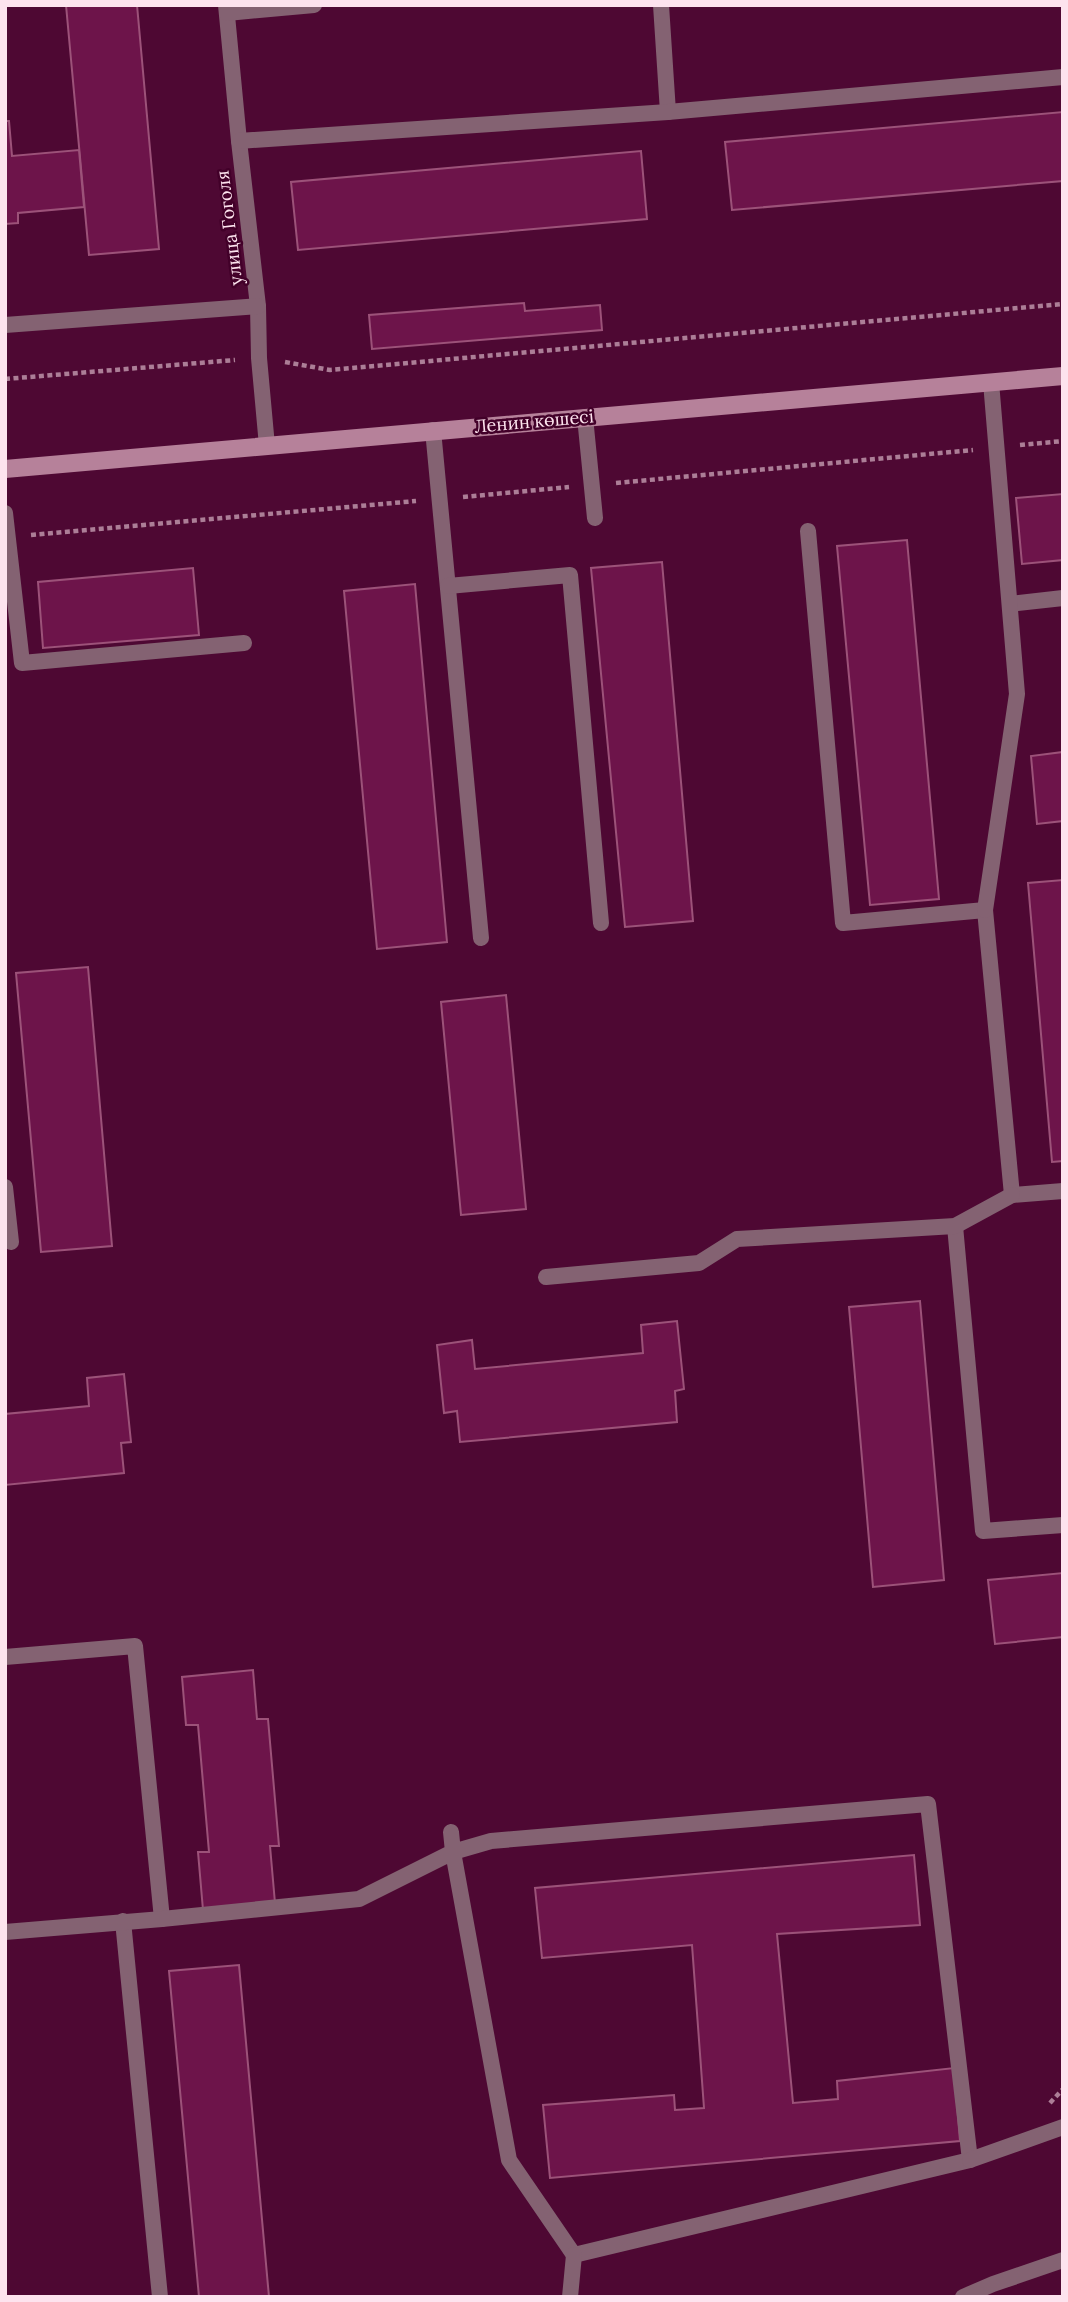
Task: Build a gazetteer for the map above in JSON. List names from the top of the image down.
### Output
{
  "streets": {
    "main road": ["Ленин көшесі"],
    "lane": ["улица Гоголя"]
  },
  "crossings": [
    ["улица Гоголя", "Ленин көшесі"]
  ]
}
